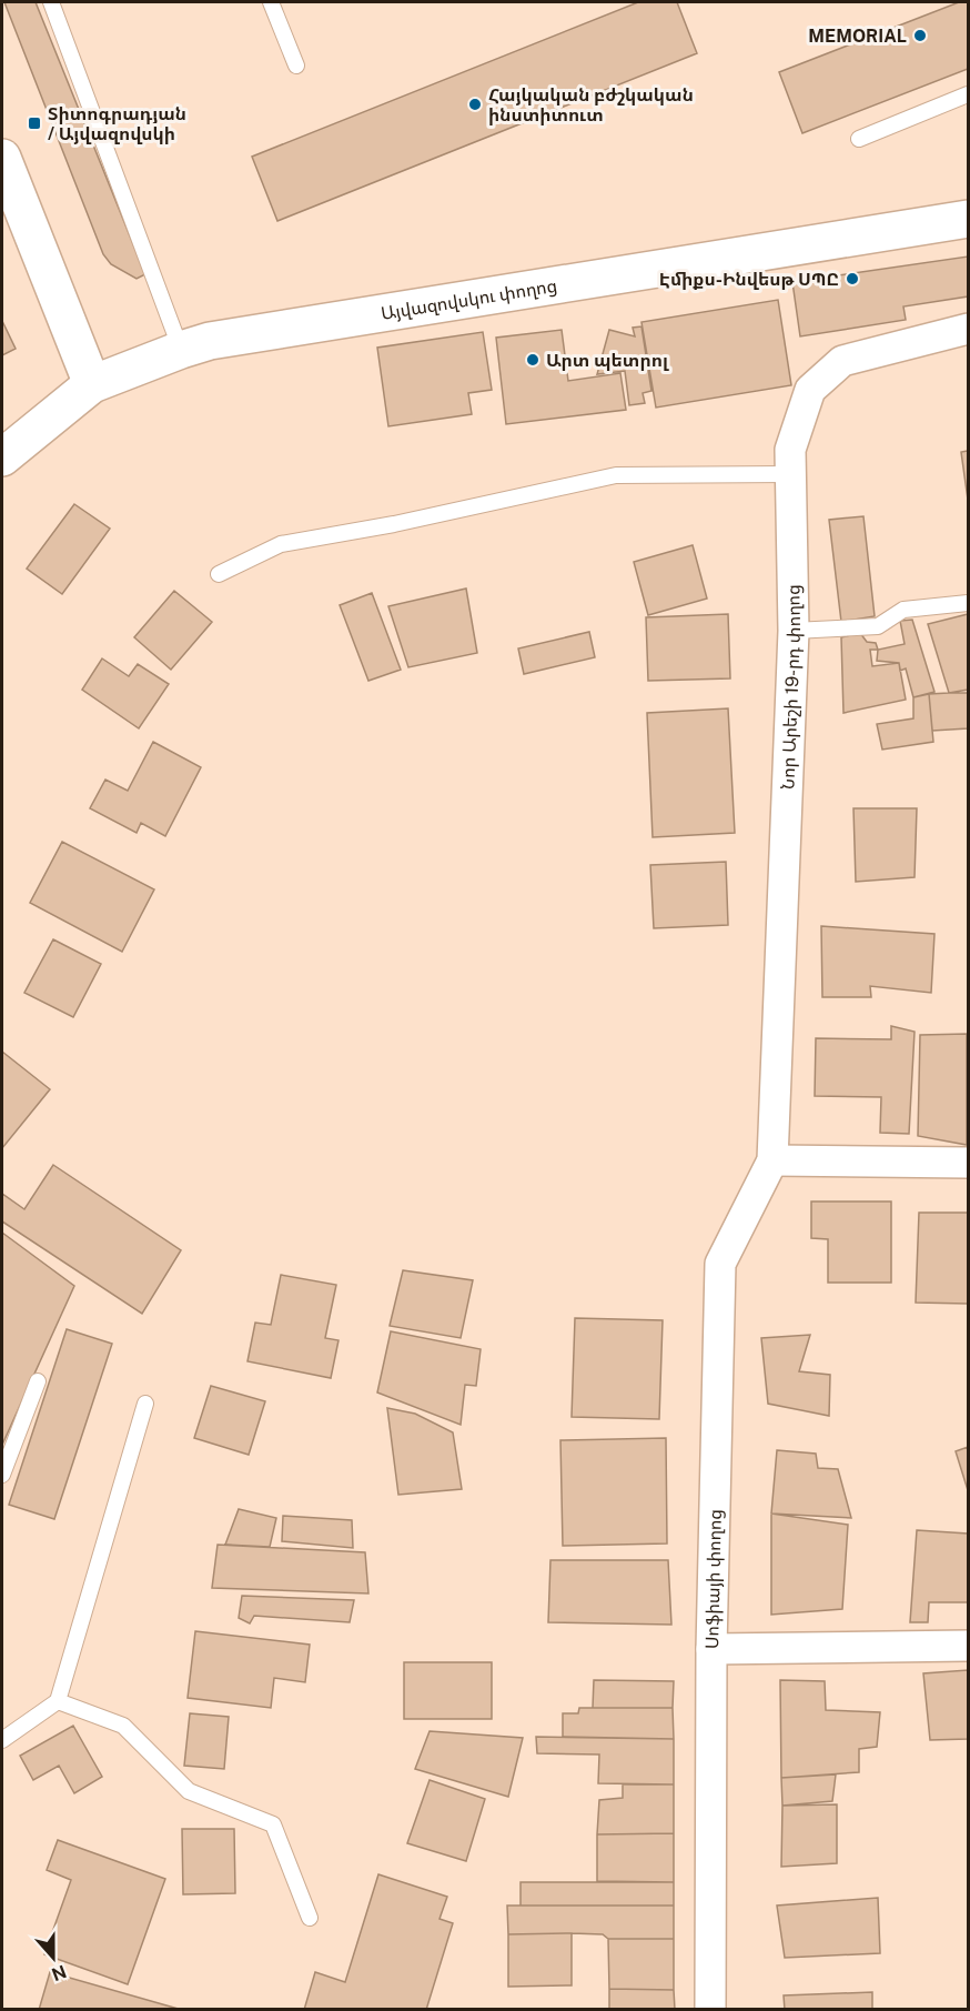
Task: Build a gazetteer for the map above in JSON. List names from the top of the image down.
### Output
{
  "streets": {
    "main road": ["Այվազովսկու փողոց"],
    "street": ["Նոր Արեշի 19-րդ փողոց", "Սոֆիայի փողոց"]
  },
  "crossings": [
    ["Նոր Արեշի 19-րդ փողոց", "Սոֆիայի փողոց"]
  ],
  "places": {
    "other": [
      "MEMORIAL",
      "Հայկական բժշկական ինստիտուտ",
      "Էմիքս-Ինվեսթ ՍՊԸ",
      "Արտ պետրոլ"
    ],
    "transit": ["Տիտոգրադյան / Այվազովսկի"]
  },
  "north": "bottom"
}
